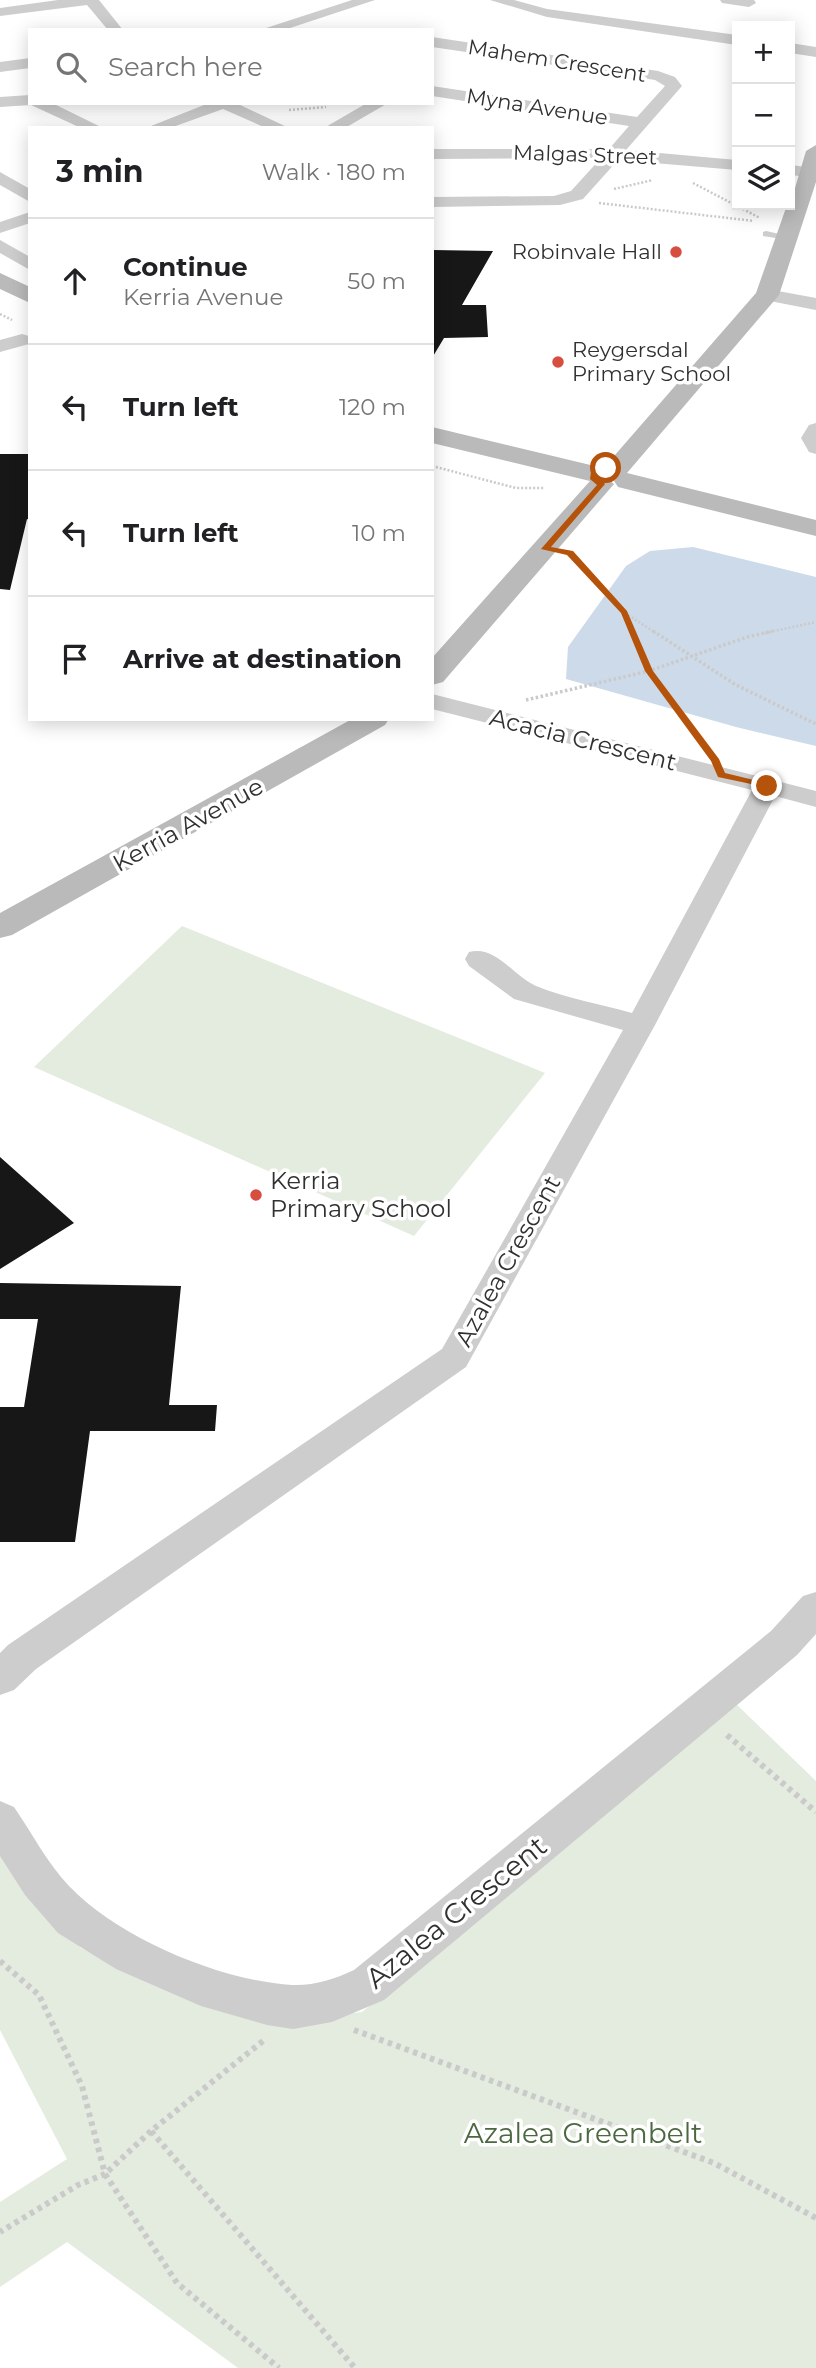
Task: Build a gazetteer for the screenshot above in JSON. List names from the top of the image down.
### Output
{
  "streets": {
    "street": [
      "Mahem Crescent",
      "Myna Avenue",
      "Malgas Street",
      "Acacia Crescent",
      "Kerria Avenue",
      "Azalea Crescent"
    ]
  },
  "crossings": [
    ["Mahem Crescent", "Myna Avenue"],
    ["Mahem Crescent", "Malgas Street"],
    ["Acacia Crescent", "Azalea Crescent"]
  ],
  "parks": ["Azalea Greenbelt"],
  "places": ["Robinvale Hall", "Reygersdal Primary School", "Kerria Primary School"],
  "page": {
    "map_buttons": ["+", "−"],
    "search": "Search here",
    "heading": ["3 min", "Walk · 180 m"],
    "list": [
      ["Continue", "Kerria Avenue", "50 m"],
      ["Turn left", "120 m"],
      ["Turn left", "10 m"],
      "Arrive at destination"
    ]
  }
}
